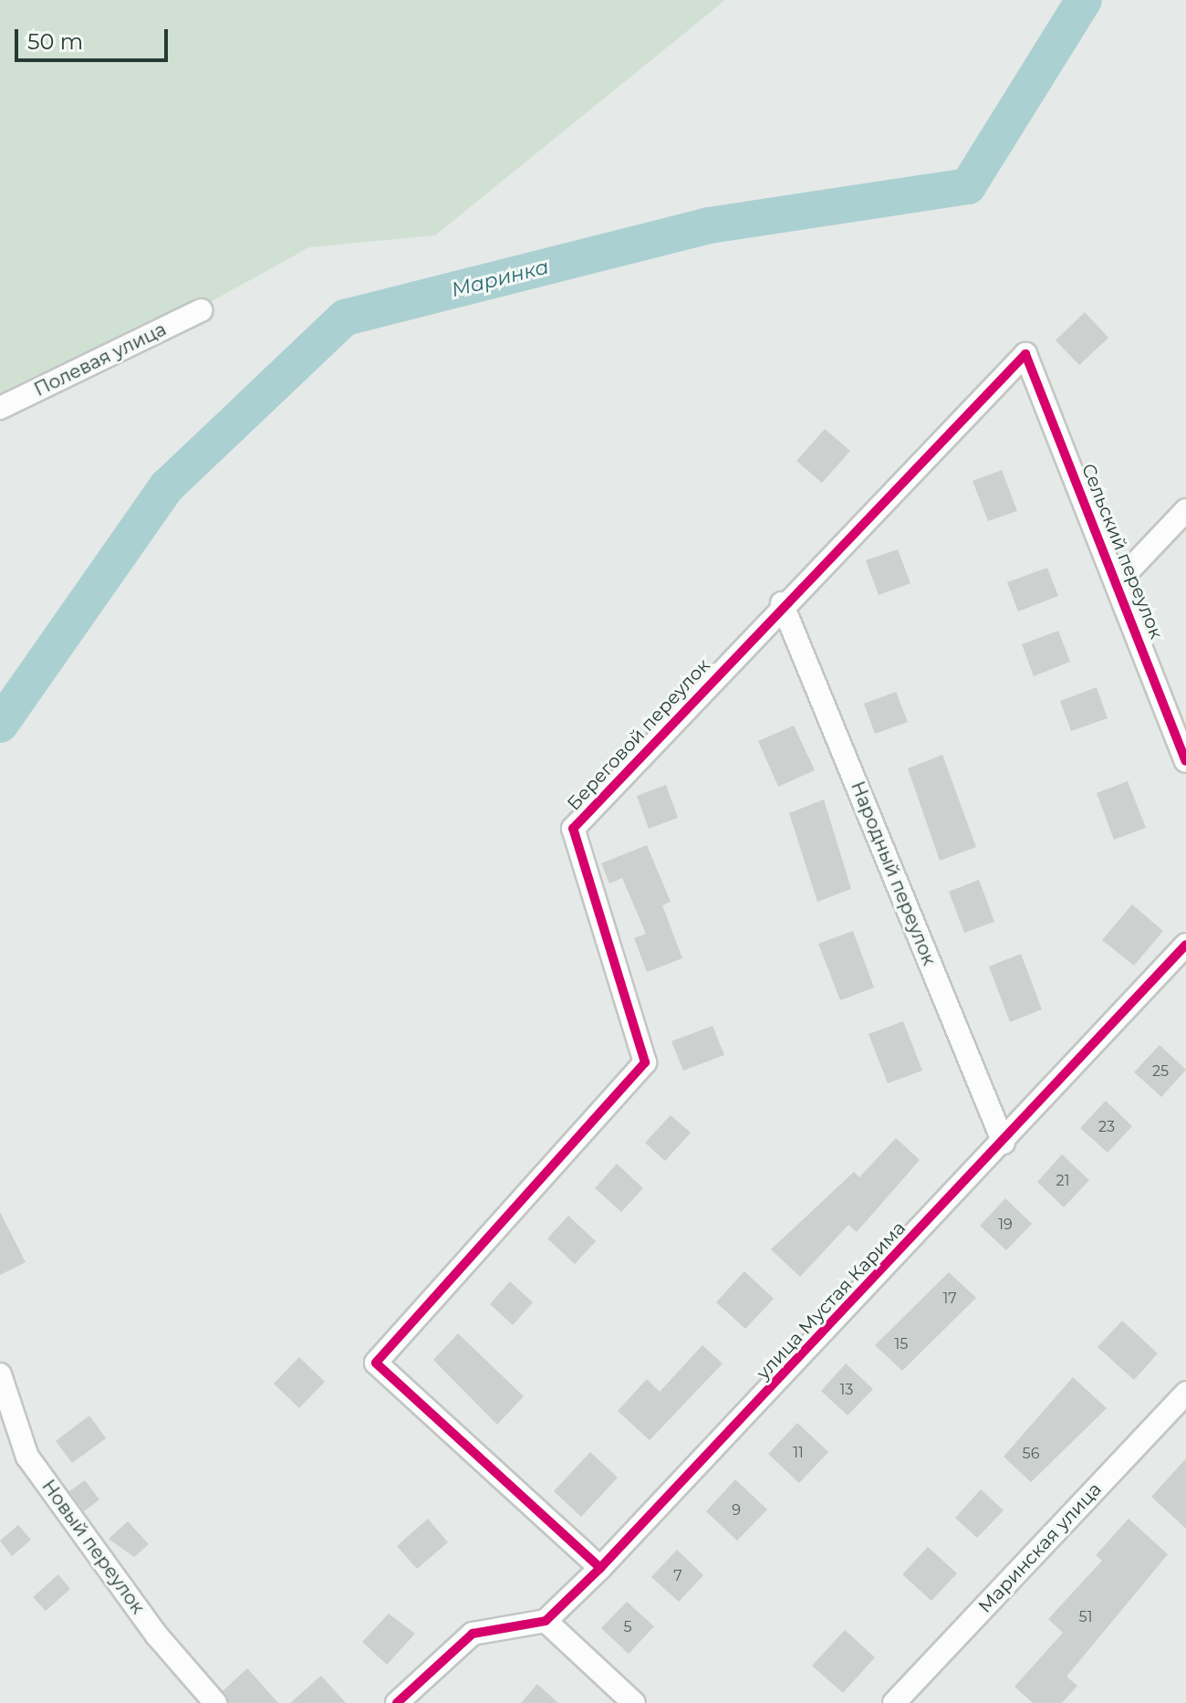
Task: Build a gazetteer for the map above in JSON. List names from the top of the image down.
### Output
{
  "streets": {
    "street": [
      "Полевая улица",
      "Сельский переулок",
      "Береговой переулок",
      "Народный переулок",
      "улица Мустая Карима",
      "Новый переулок",
      "Маринская улица"
    ]
  },
  "crossings": [
    ["Сельский переулок", "Береговой переулок"],
    ["Береговой переулок", "Народный переулок"],
    ["Береговой переулок", "улица Мустая Карима"],
    ["Народный переулок", "улица Мустая Карима"]
  ],
  "water": ["Маринка"],
  "house_numbers": [
    "25",
    "23",
    "21",
    "19",
    "17",
    "15",
    "13",
    "11",
    "56",
    "9",
    "7",
    "51",
    "5"
  ],
  "scale_bar": "50 m"
}
